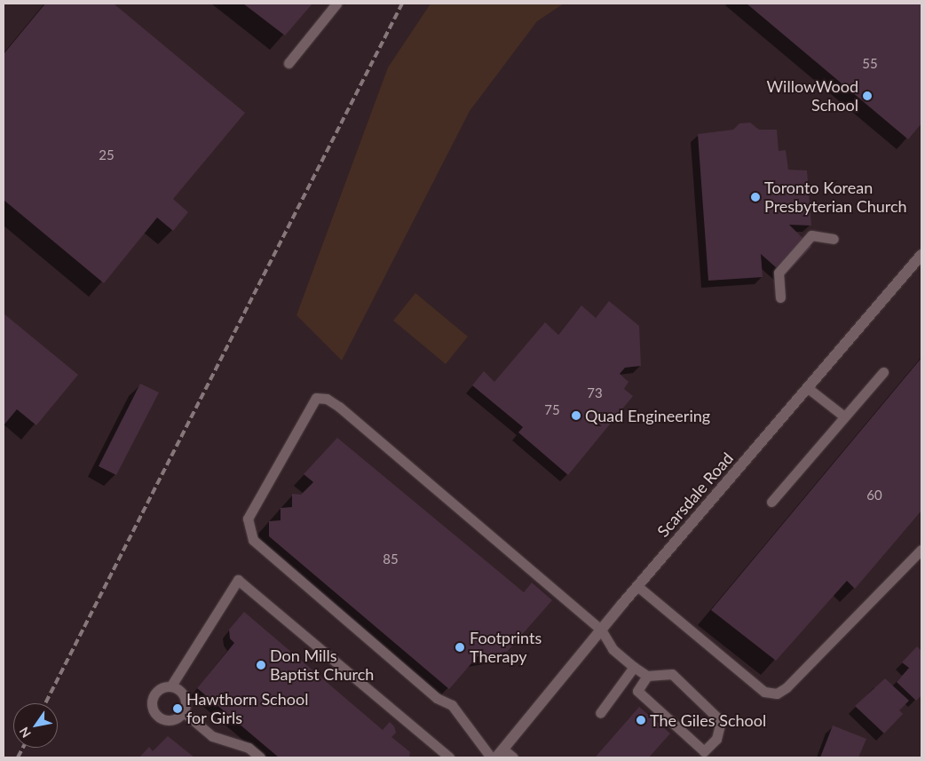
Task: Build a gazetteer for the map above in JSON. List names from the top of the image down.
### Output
{
  "streets": {
    "street": ["Scarsdale Road"]
  },
  "places": [
    "WillowWood School",
    "Toronto Korean Presbyterian Church",
    "Quad Engineering",
    "Footprints Therapy",
    "Don Mills Baptist Church",
    "Hawthorn School for Girls",
    "The Giles School"
  ],
  "house_numbers": [
    "55",
    "25",
    "73",
    "75",
    "60",
    "85"
  ],
  "north": "bottom left"
}
